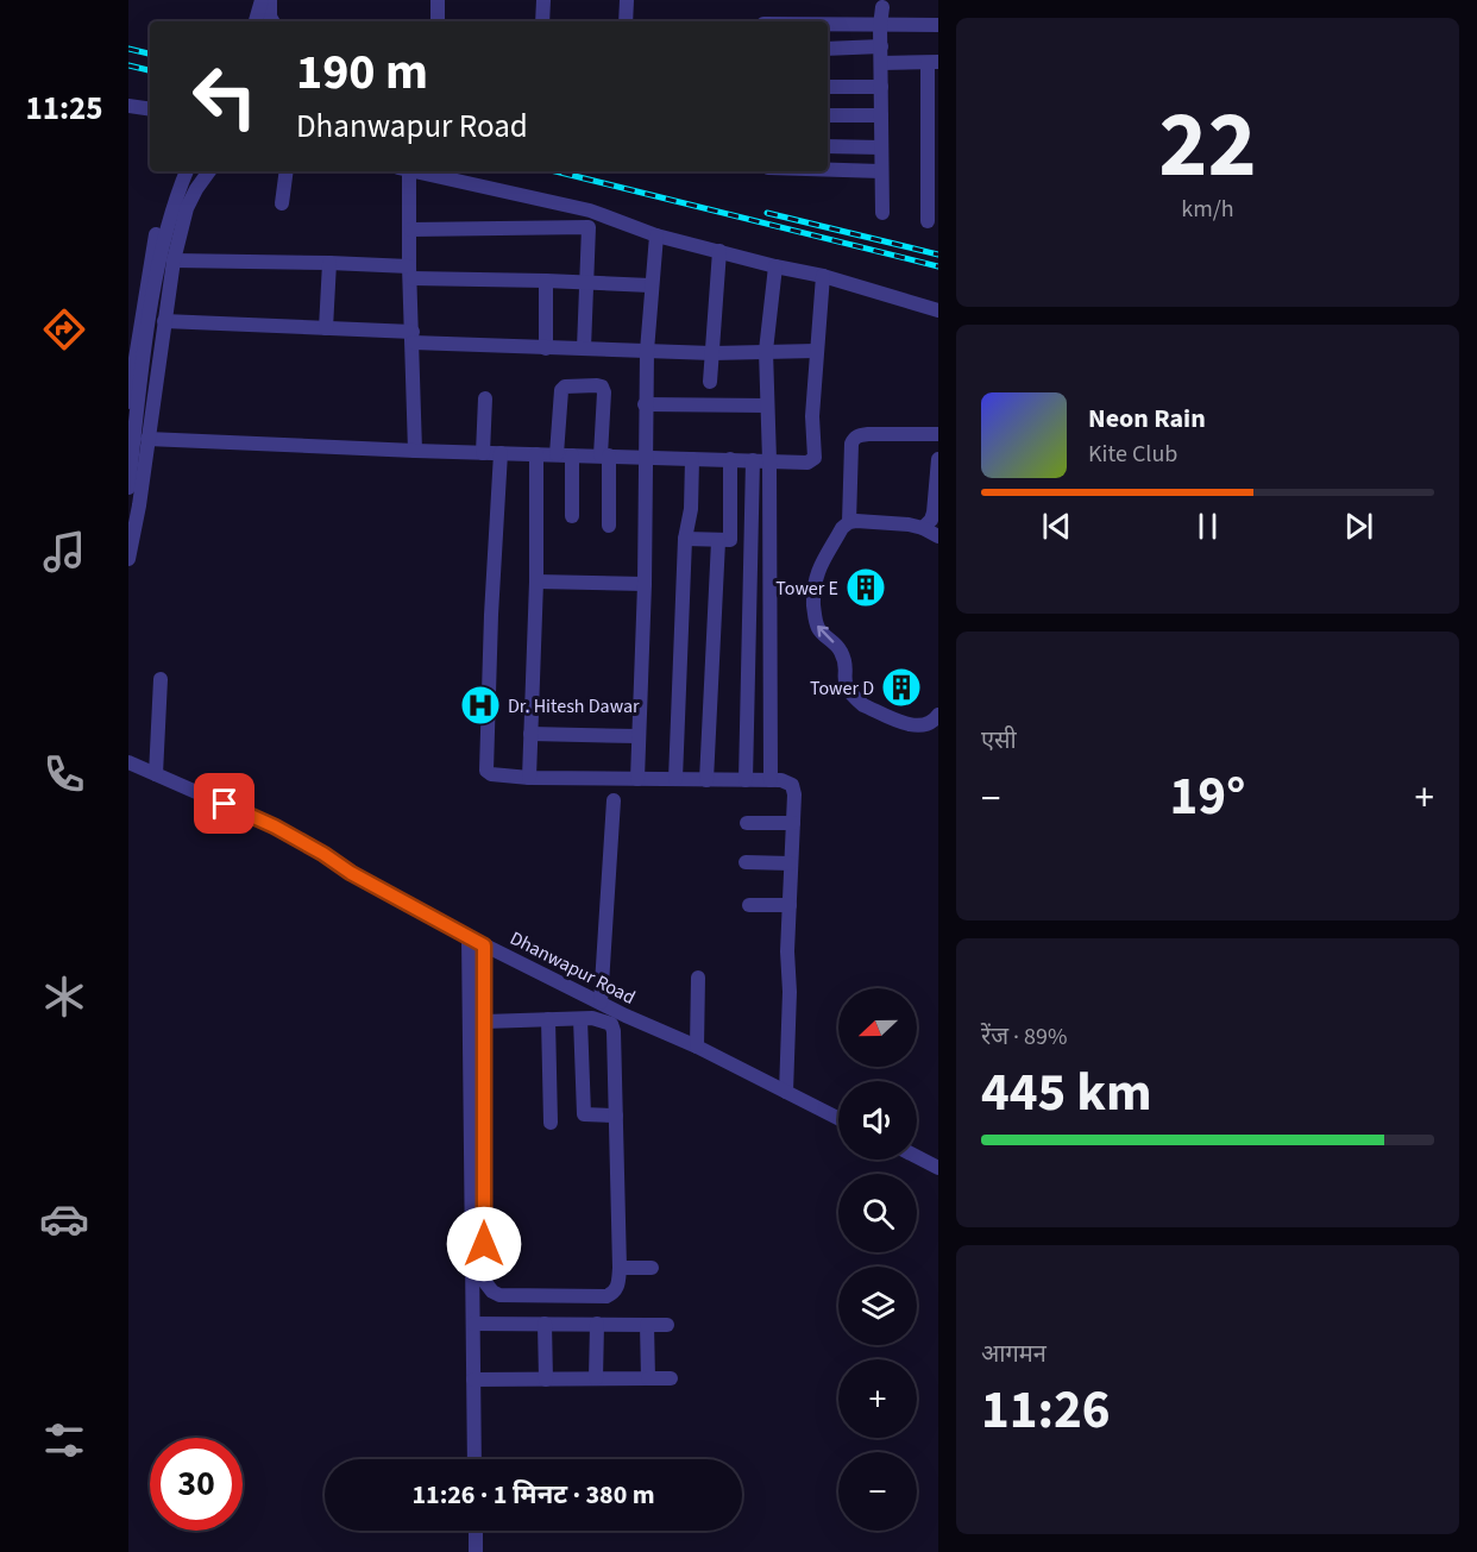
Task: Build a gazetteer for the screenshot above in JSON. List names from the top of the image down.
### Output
{
  "streets": {
    "street": ["Dhanwapur Road"]
  },
  "places": {
    "building": ["Tower E", "Tower D"],
    "hospital": ["Dr. Hitesh Dawar"]
  },
  "north": "left",
  "page": {
    "tabs": "11:25",
    "tile": [
      ["22", "km/h"],
      "एसी",
      ["रेंज · 89%", "445 km"],
      ["आगमन", "11:26"]
    ],
    "turn": ["190 m", "Dhanwapur Road"],
    "song": ["Neon Rain", "Kite Club"],
    "heat": ["−", "19°", "+"],
    "map_buttons": ["+", "−"],
    "limit": "30",
    "trip": "11:26 · 1 मिनट · 380 m"
  }
}
